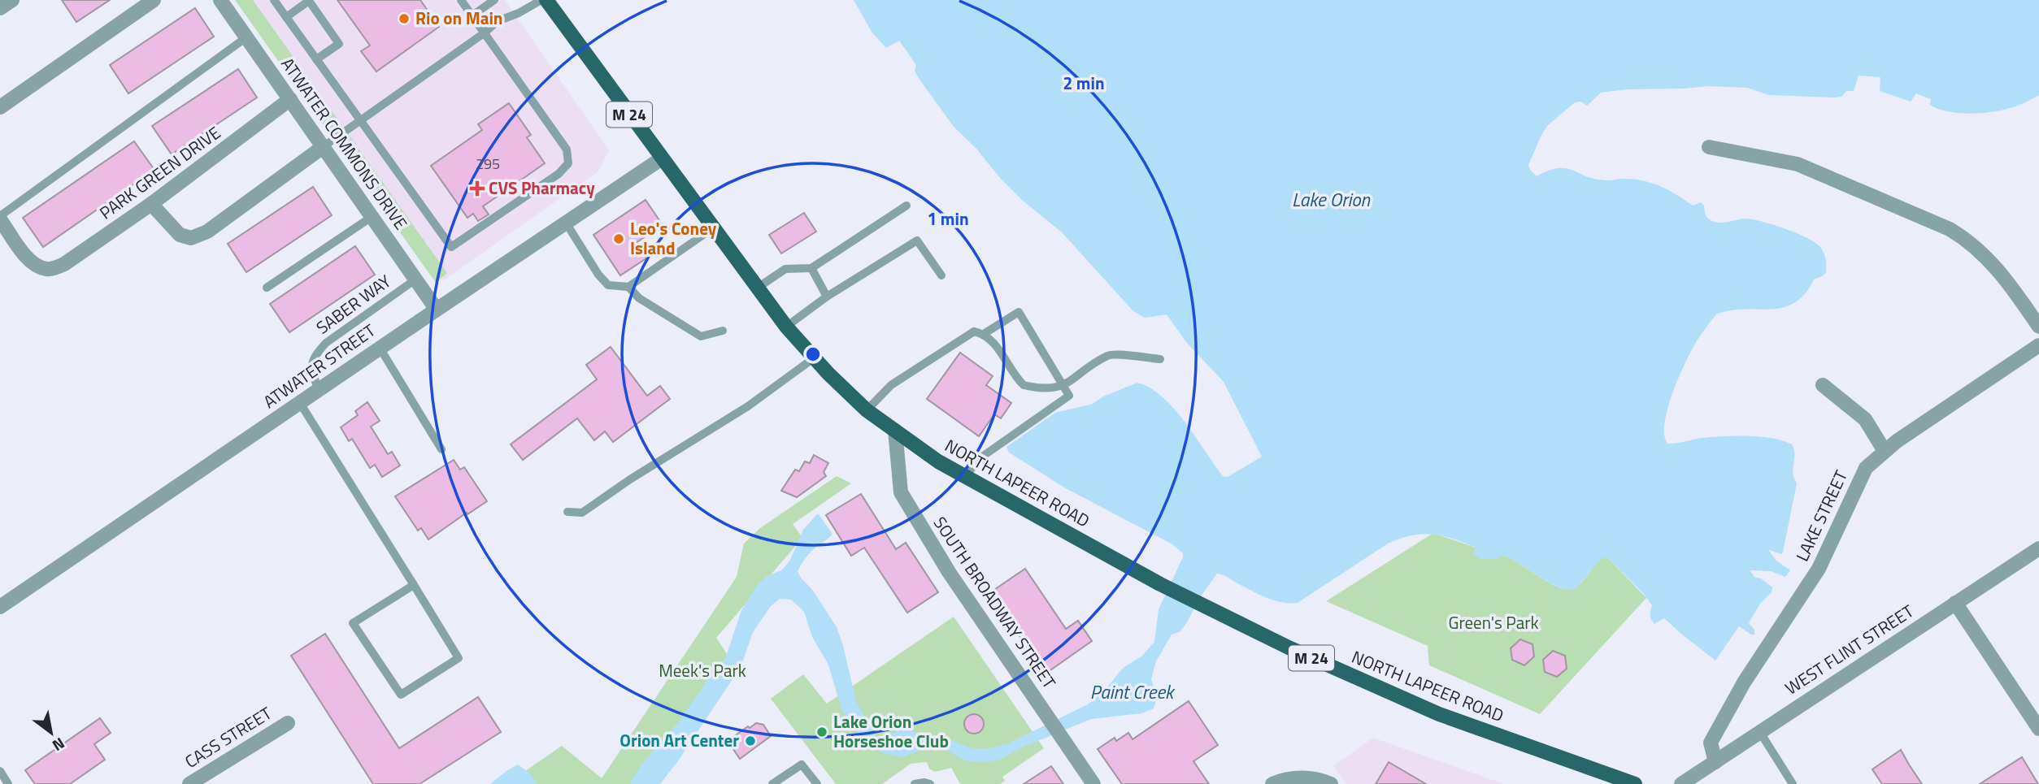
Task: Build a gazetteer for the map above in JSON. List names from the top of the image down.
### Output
{
  "streets": {
    "main road": ["M 24", "NORTH LAPEER ROAD"],
    "street": [
      "ATWATER COMMONS DRIVE",
      "PARK GREEN DRIVE",
      "ATWATER STREET",
      "LAKE STREET",
      "SOUTH BROADWAY STREET",
      "WEST FLINT STREET",
      "CASS STREET"
    ],
    "lane": ["SABER WAY"]
  },
  "crossings": [
    ["ATWATER COMMONS DRIVE", "PARK GREEN DRIVE"],
    ["ATWATER COMMONS DRIVE", "SABER WAY"],
    ["ATWATER COMMONS DRIVE", "ATWATER STREET"],
    ["SABER WAY", "ATWATER STREET"],
    ["ATWATER STREET", "NORTH LAPEER ROAD"],
    ["NORTH LAPEER ROAD", "SOUTH BROADWAY STREET"],
    ["LAKE STREET", "WEST FLINT STREET"]
  ],
  "water": ["Lake Orion", "Paint Creek"],
  "parks": ["Green's Park", "Meek's Park"],
  "places": {
    "other": [
      "Rio on Main",
      "Leo's Coney Island",
      "Lake Orion Horseshoe Club",
      "Orion Art Center"
    ],
    "health": ["CVS Pharmacy"]
  },
  "house_numbers": ["295"],
  "north": "bottom right",
  "rings": ["2 min", "1 min"]
}
